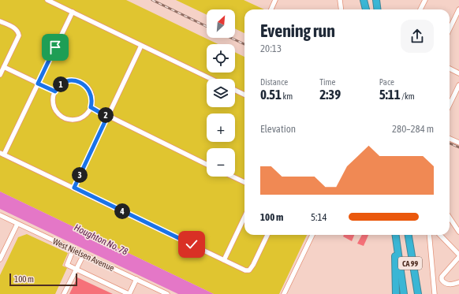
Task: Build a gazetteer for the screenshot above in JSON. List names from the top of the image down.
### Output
{
  "streets": {
    "highway": ["CA 99"],
    "street": ["West Nielsen Avenue"]
  },
  "water": ["Houghton No. 78"],
  "scale_bar": "100 m",
  "north": "top right",
  "page": {
    "map_buttons": ["+", "−"],
    "heading": ["Evening run", "20:13"],
    "stats": [
      ["Distance", "0.51 km"],
      ["Time", "2:39"],
      ["Pace", "5:11 /km"]
    ],
    "pins": [
      "1",
      "2",
      "3",
      "4"
    ],
    "chart": ["Elevation", "280–284 m"],
    "list": [
      {
        "name": "100 m",
        "note": "5:14"
      }
    ],
    "scale": "100 m"
  }
}
